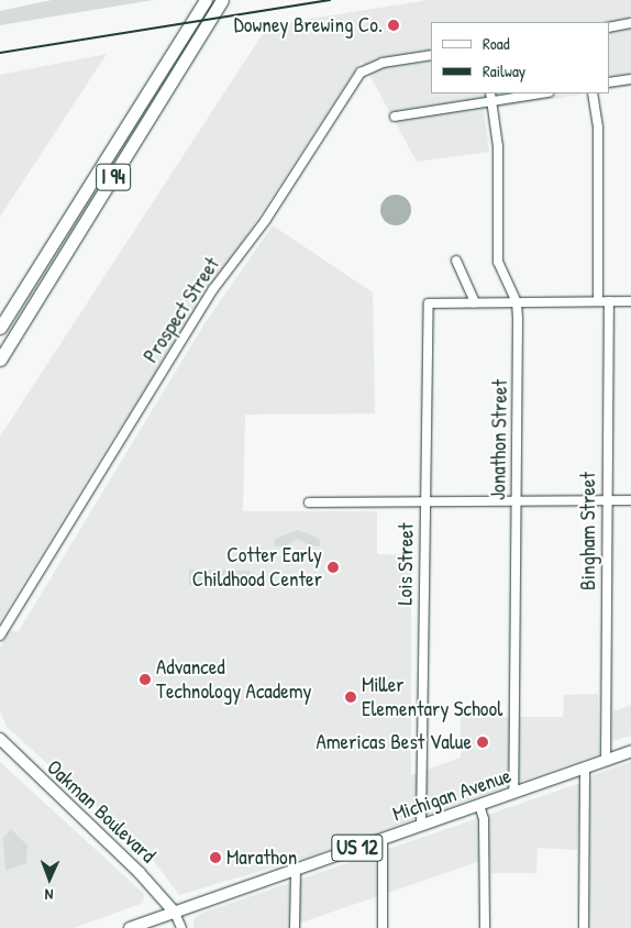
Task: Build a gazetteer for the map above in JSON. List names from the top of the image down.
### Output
{
  "streets": {
    "highway": ["I 94"],
    "main road": ["Michigan Avenue", "Oakman Boulevard", "US 12"],
    "street": [
      "Prospect Street",
      "Jonathon Street",
      "Bingham Street",
      "Lois Street"
    ]
  },
  "crossings": [
    ["Jonathon Street", "Michigan Avenue"],
    ["Bingham Street", "Michigan Avenue"],
    ["Lois Street", "Michigan Avenue"],
    ["Michigan Avenue", "Oakman Boulevard"]
  ],
  "places": [
    "Downey Brewing Co.",
    "Cotter Early Childhood Center",
    "Advanced Technology Academy",
    "Miller Elementary School",
    "Americas Best Value",
    "Marathon"
  ],
  "legend": ["Road", "Railway"],
  "north": "bottom"
}
